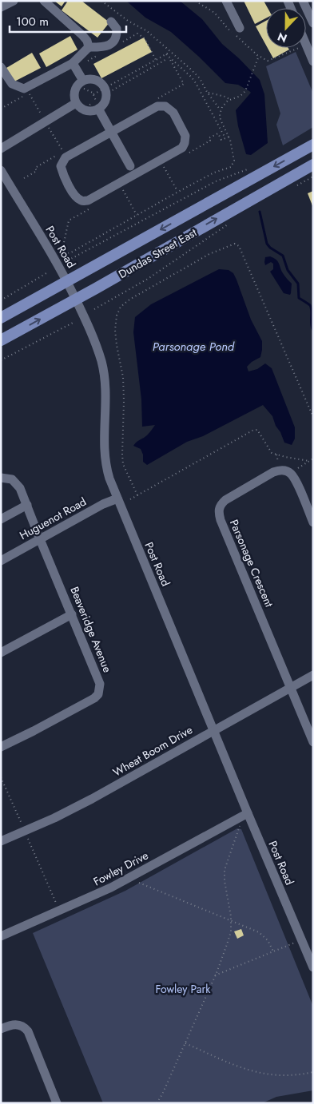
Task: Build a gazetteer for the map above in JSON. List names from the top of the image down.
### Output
{
  "streets": {
    "main road": ["Dundas Street East"],
    "street": [
      "Post Road",
      "Huguenot Road",
      "Parsonage Crescent",
      "Beaveridge Avenue",
      "Wheat Boom Drive",
      "Fowley Drive"
    ]
  },
  "crossings": [
    ["Post Road", "Dundas Street East"],
    ["Post Road", "Huguenot Road"],
    ["Post Road", "Wheat Boom Drive"],
    ["Post Road", "Fowley Drive"],
    ["Huguenot Road", "Beaveridge Avenue"],
    ["Parsonage Crescent", "Wheat Boom Drive"]
  ],
  "water": ["Parsonage Pond"],
  "parks": ["Fowley Park"],
  "scale_bar": "100 m",
  "north": "bottom"
}
